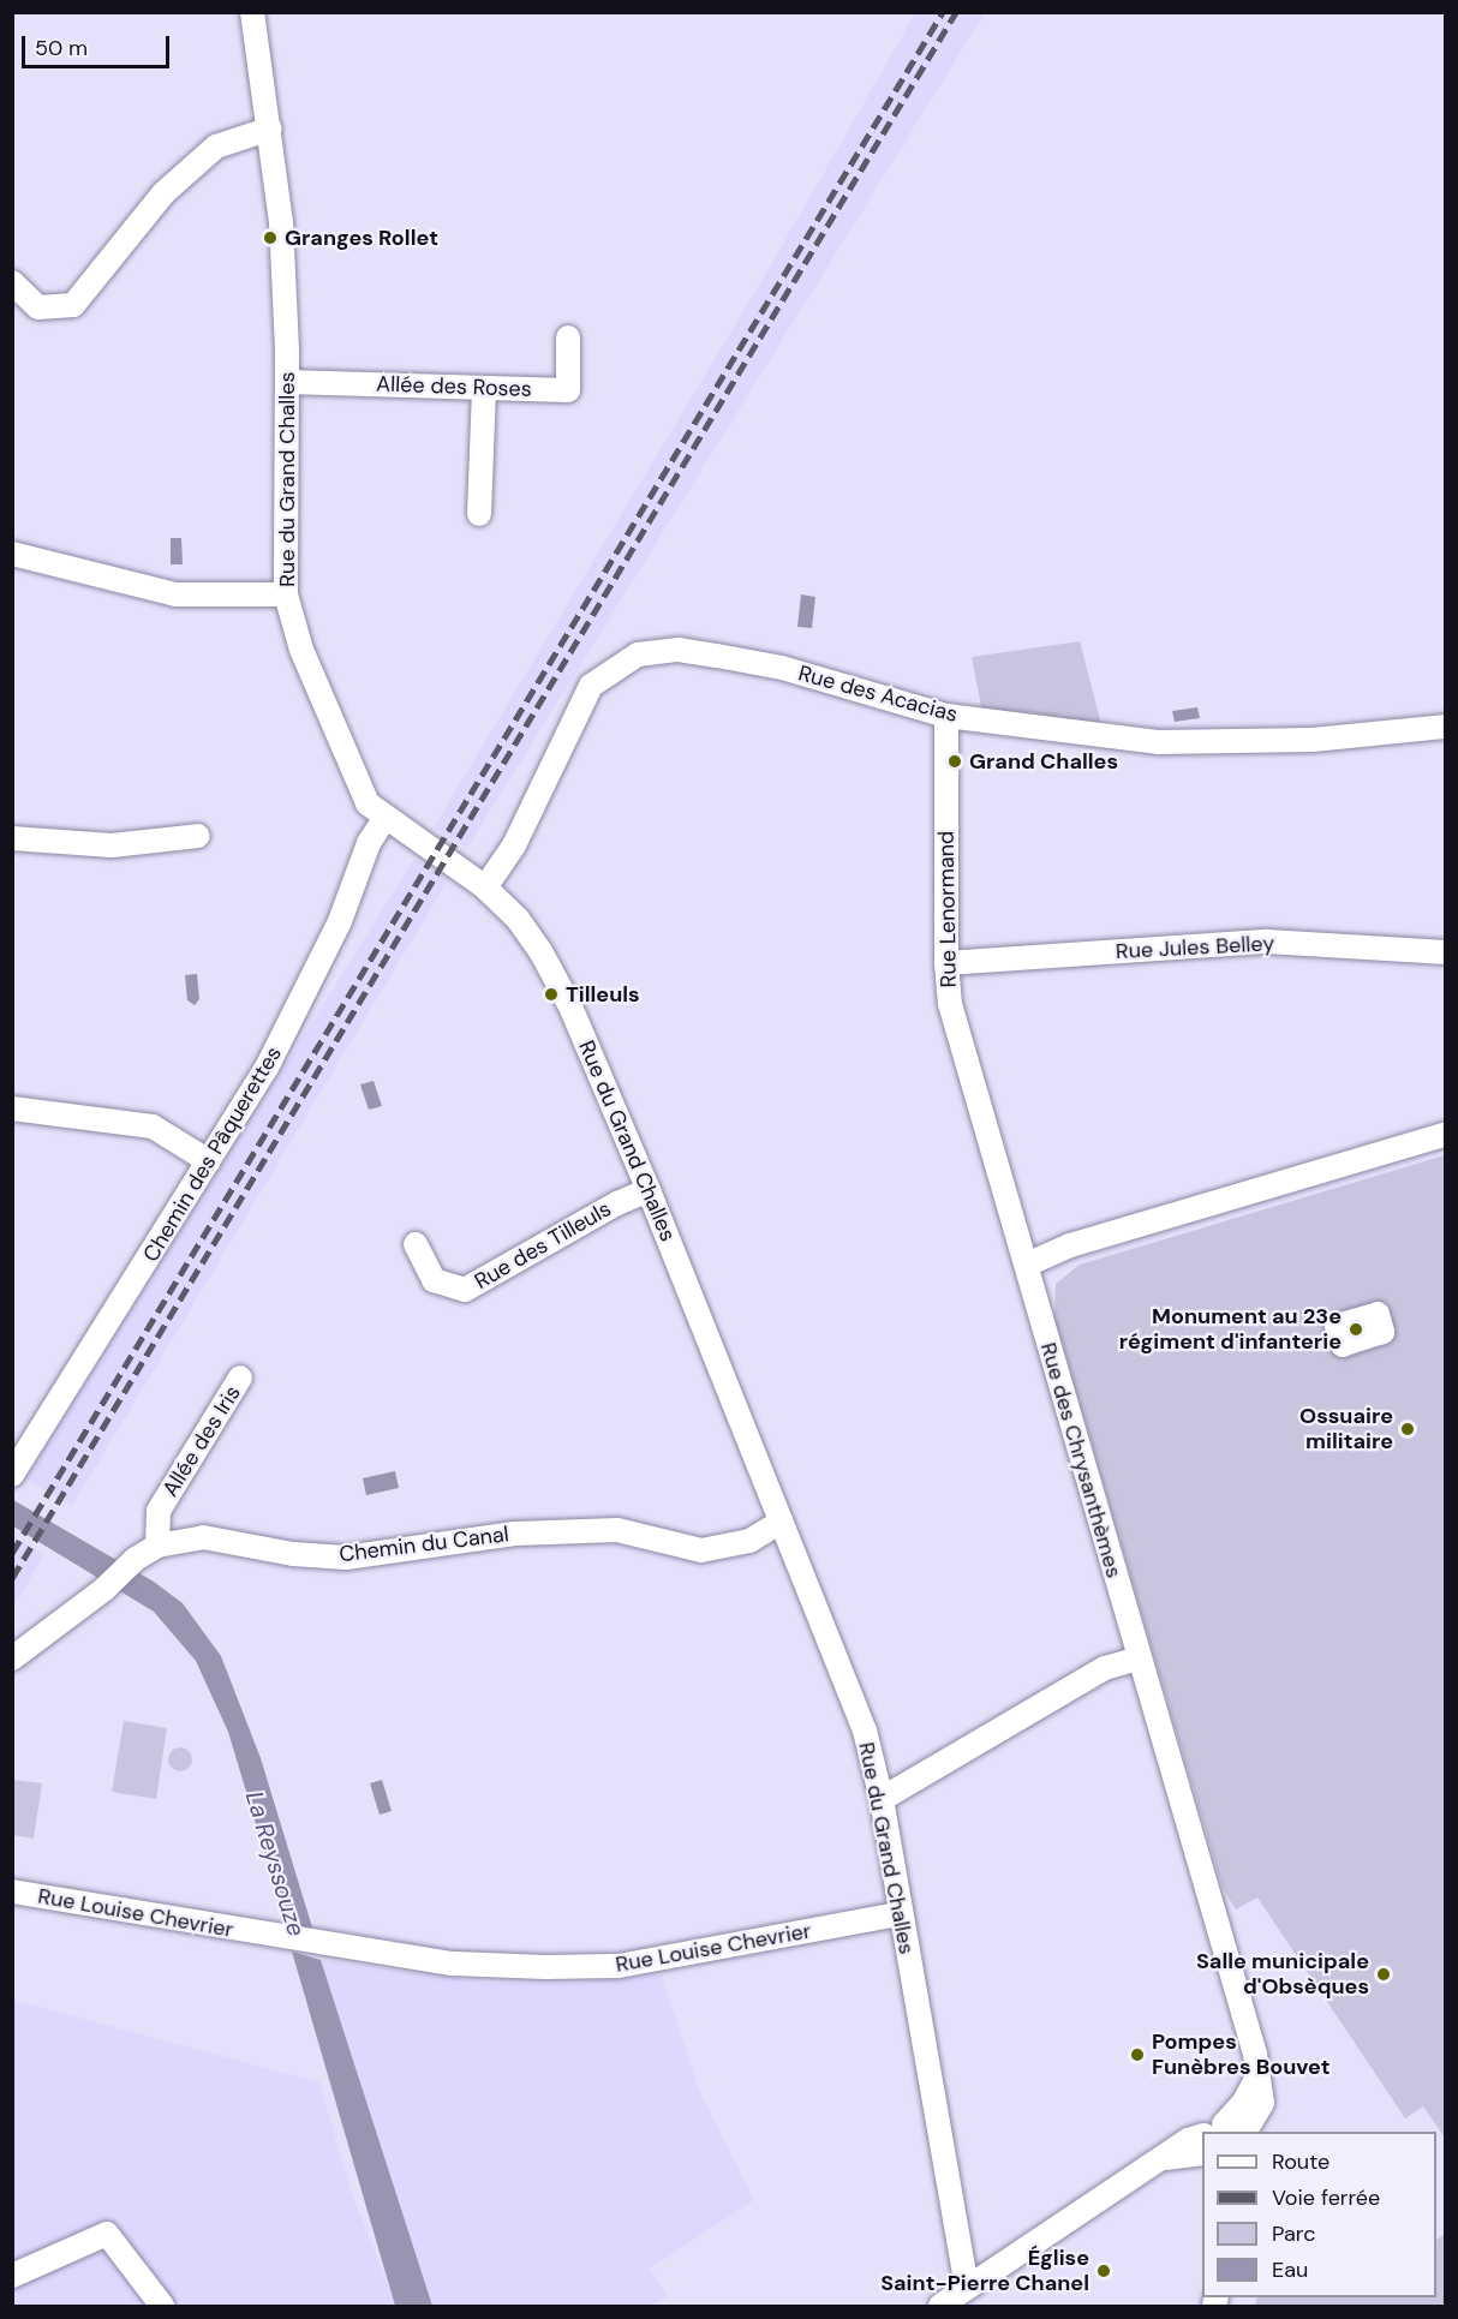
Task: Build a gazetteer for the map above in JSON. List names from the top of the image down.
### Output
{
  "streets": {
    "street": [
      "Allée des Roses",
      "Rue du Grand Challes",
      "Rue des Acacias",
      "Rue Lenormand",
      "Rue Jules Belley",
      "Chemin des Pâquerettes",
      "Rue des Tilleuls",
      "Allée des Iris",
      "Rue des Chrysanthèmes",
      "Chemin du Canal",
      "Rue Louise Chevrier"
    ]
  },
  "crossings": [
    ["Allée des Roses", "Rue du Grand Challes"],
    ["Rue du Grand Challes", "Rue des Acacias"],
    ["Rue du Grand Challes", "Chemin des Pâquerettes"],
    ["Rue du Grand Challes", "Rue des Tilleuls"],
    ["Rue du Grand Challes", "Chemin du Canal"],
    ["Rue du Grand Challes", "Rue Louise Chevrier"],
    ["Rue des Acacias", "Rue Lenormand"],
    ["Rue Lenormand", "Rue Jules Belley"],
    ["Rue Lenormand", "Rue des Chrysanthèmes"],
    ["Allée des Iris", "Chemin du Canal"]
  ],
  "water": ["La Reyssouze"],
  "places": [
    "Granges Rollet",
    "Grand Challes",
    "Tilleuls",
    "Monument au 23e régiment d'infanterie",
    "Ossuaire militaire",
    "Salle municipale d'Obsèques",
    "Pompes Funèbres Bouvet",
    "Église Saint-Pierre Chanel"
  ],
  "legend": [
    "Route",
    "Voie ferrée",
    "Parc",
    "Eau"
  ],
  "scale_bar": "50 m"
}
